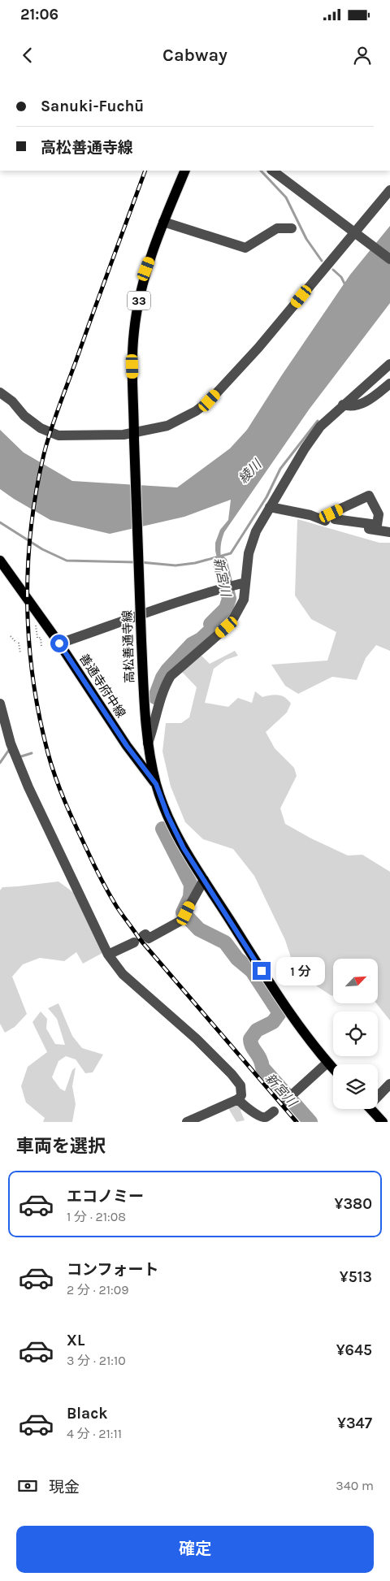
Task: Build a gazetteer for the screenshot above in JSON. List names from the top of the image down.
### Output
{
  "streets": {
    "main road": ["33", "高松善通寺線", "善通寺府中線"]
  },
  "crossings": [
    ["高松善通寺線", "善通寺府中線"]
  ],
  "water": ["綾川", "新宮川"],
  "north": "top right",
  "page": {
    "status": "21:06",
    "header": "Cabway",
    "banner": ["Sanuki-Fuchū", "高松善通寺線"],
    "bubble": "1 分",
    "heading": "車両を選択",
    "list": [
      {
        "name": "エコノミー",
        "note": "1 分 · 21:08",
        "value": "¥380"
      },
      {
        "name": "コンフォート",
        "note": "2 分 · 21:09",
        "value": "¥513"
      },
      {
        "name": "XL",
        "note": "3 分 · 21:10",
        "value": "¥645"
      },
      {
        "name": "Black",
        "note": "4 分 · 21:11",
        "value": "¥347"
      }
    ],
    "pay": ["現金", "340 m"],
    "buttons": "確定"
  }
}
